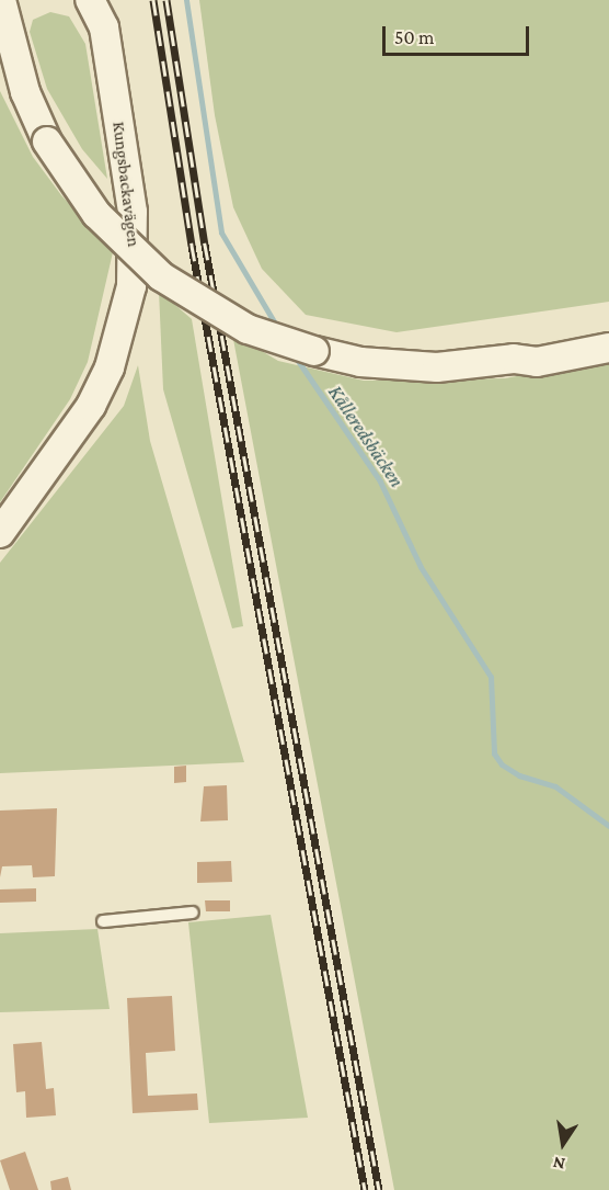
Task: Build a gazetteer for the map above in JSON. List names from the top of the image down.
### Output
{
  "streets": {
    "street": ["Kungsbackavägen"]
  },
  "water": ["Kålleredsbäcken"],
  "scale_bar": "50 m",
  "north": "bottom"
}
